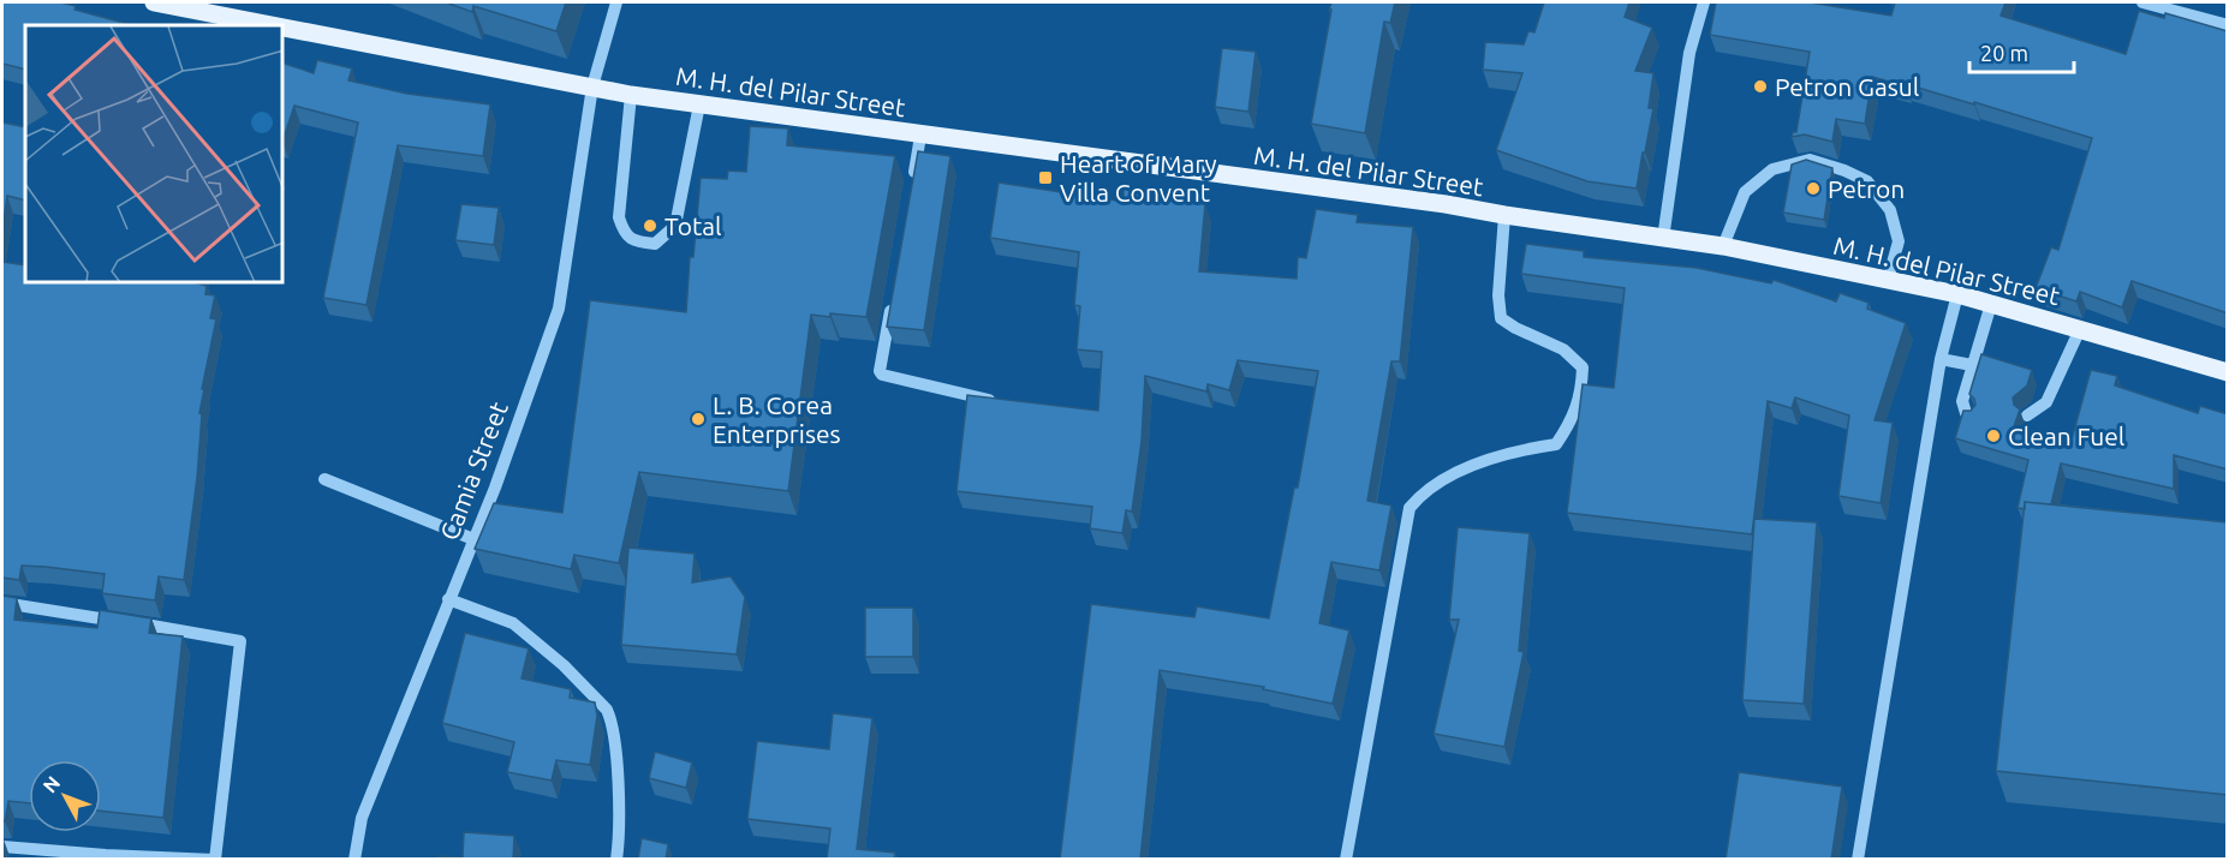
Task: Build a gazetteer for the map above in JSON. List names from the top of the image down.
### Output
{
  "streets": {
    "main road": ["M. H. del Pilar Street"],
    "street": ["Camia Street"]
  },
  "crossings": [
    ["M. H. del Pilar Street", "Camia Street"]
  ],
  "places": {
    "other": [
      "Petron Gasul",
      "Petron",
      "Total",
      "L. B. Corea Enterprises",
      "Clean Fuel"
    ],
    "transit": ["Heart of Mary Villa Convent"]
  },
  "scale_bar": "20 m",
  "north": "top left"
}
